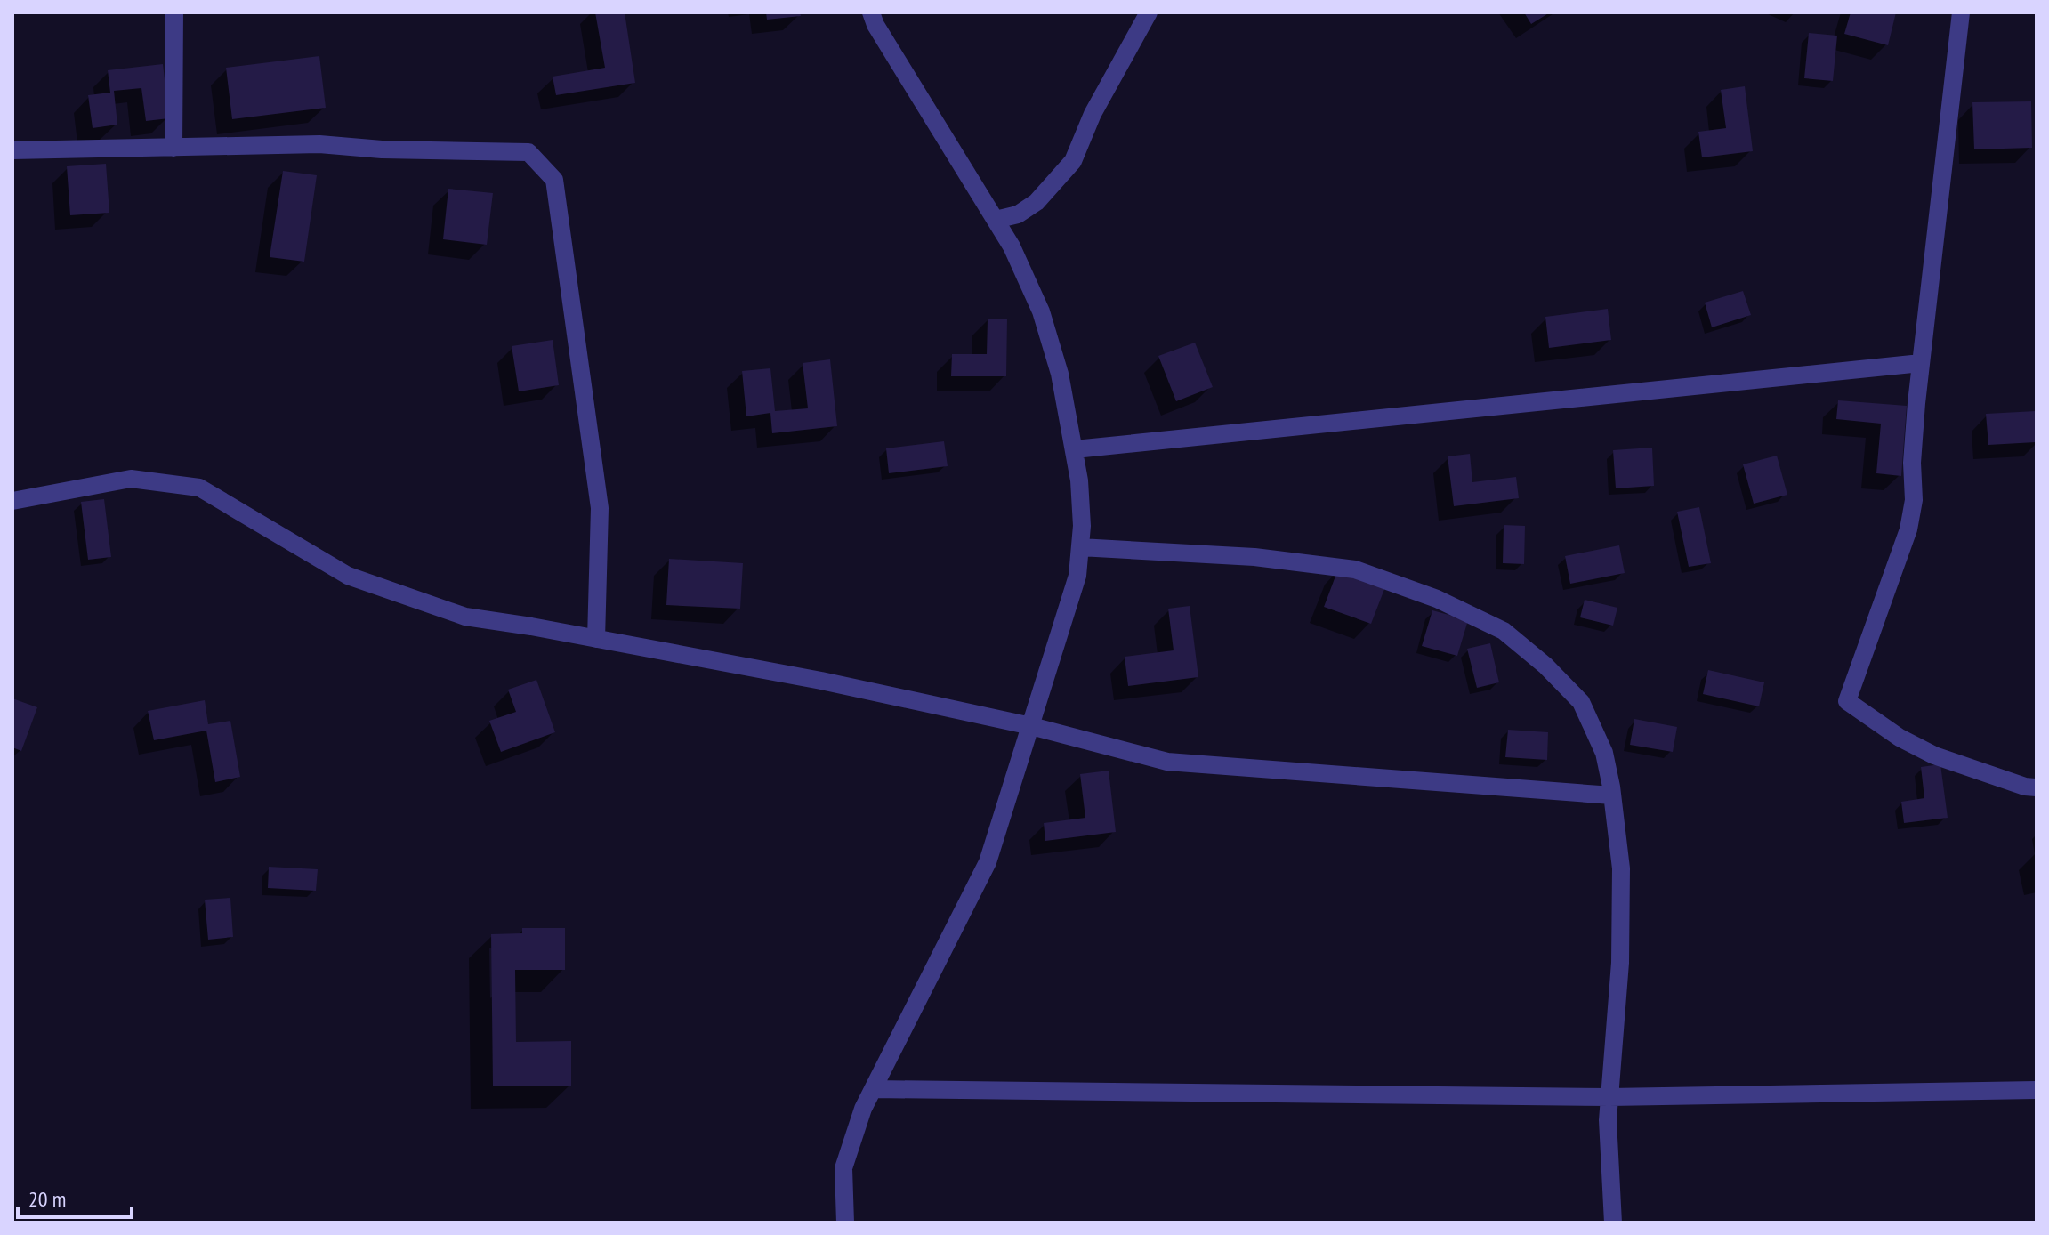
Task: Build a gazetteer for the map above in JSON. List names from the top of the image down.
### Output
{
  "scale_bar": "20 m"
}
